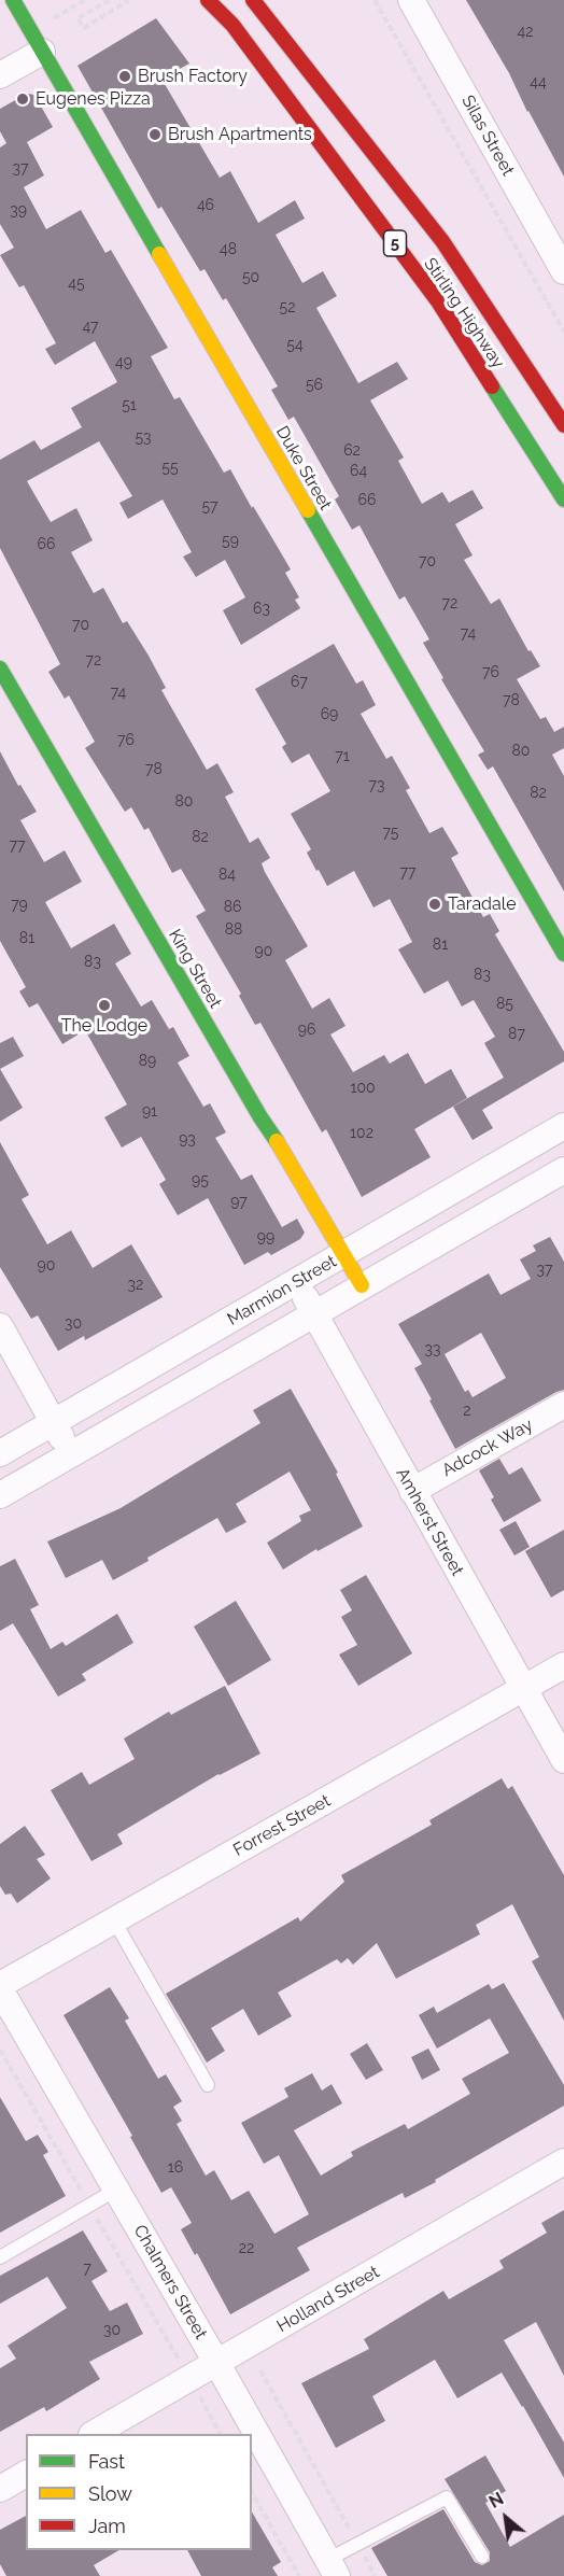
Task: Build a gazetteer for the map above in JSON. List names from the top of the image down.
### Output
{
  "streets": {
    "main road": [
      "5",
      "Stirling Highway",
      "Duke Street",
      "King Street"
    ],
    "street": [
      "Silas Street",
      "Marmion Street",
      "Adcock Way",
      "Amherst Street",
      "Forrest Street",
      "Chalmers Street",
      "Holland Street"
    ]
  },
  "crossings": [
    ["King Street", "Marmion Street"],
    ["Marmion Street", "Amherst Street"],
    ["Adcock Way", "Amherst Street"],
    ["Amherst Street", "Forrest Street"],
    ["Forrest Street", "Chalmers Street"],
    ["Chalmers Street", "Holland Street"]
  ],
  "places": [
    "Brush Factory",
    "Eugenes Pizza",
    "Brush Apartments",
    "Taradale",
    "The Lodge"
  ],
  "house_numbers": [
    "42",
    "44",
    "37",
    "46",
    "39",
    "48",
    "50",
    "45",
    "52",
    "47",
    "54",
    "49",
    "56",
    "51",
    "53",
    "62",
    "55",
    "64",
    "66",
    "57",
    "59",
    "66",
    "70",
    "72",
    "63",
    "70",
    "74",
    "72",
    "76",
    "67",
    "74",
    "78",
    "69",
    "76",
    "80",
    "71",
    "78",
    "73",
    "82",
    "80",
    "75",
    "82",
    "77",
    "77",
    "84",
    "79",
    "86",
    "88",
    "81",
    "81",
    "90",
    "83",
    "83",
    "85",
    "96",
    "87",
    "89",
    "100",
    "91",
    "102",
    "93",
    "95",
    "97",
    "99",
    "90",
    "37",
    "32",
    "30",
    "33",
    "2",
    "16",
    "22",
    "7",
    "30"
  ],
  "legend": ["Fast", "Slow", "Jam"],
  "north": "top left"
}
